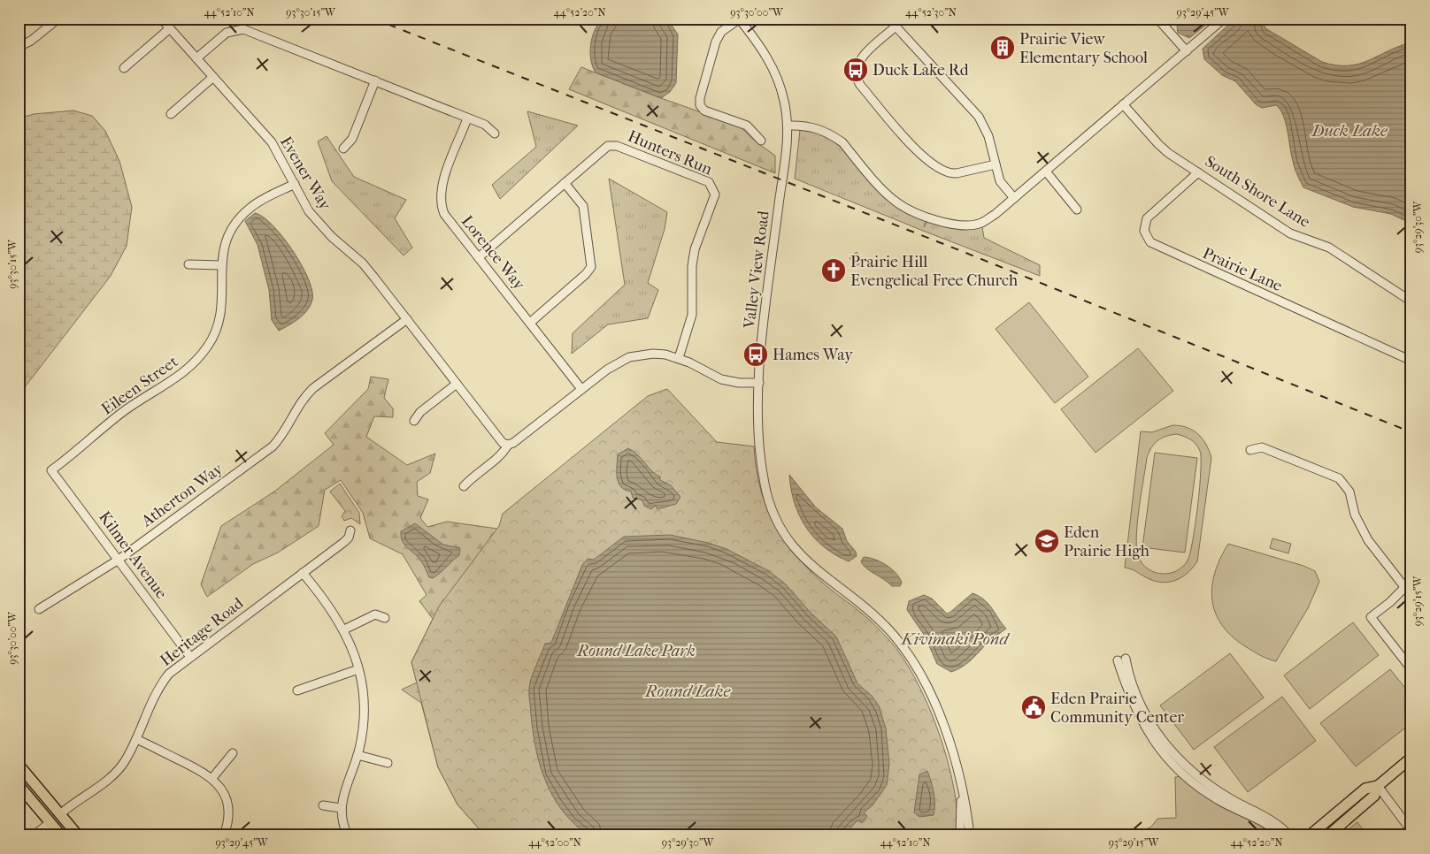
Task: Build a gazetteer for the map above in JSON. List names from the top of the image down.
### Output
{
  "streets": {
    "street": [
      "Hunters Run",
      "Evener Way",
      "South Shore Lane",
      "Lorence Way",
      "Valley View Road",
      "Prairie Lane",
      "Eileen Street",
      "Atherton Way",
      "Kilmer Avenue",
      "Heritage Road"
    ]
  },
  "crossings": [
    ["Hunters Run", "Lorence Way"],
    ["Evener Way", "Eileen Street"],
    ["Evener Way", "Atherton Way"],
    ["South Shore Lane", "Prairie Lane"],
    ["Eileen Street", "Kilmer Avenue"],
    ["Atherton Way", "Kilmer Avenue"],
    ["Kilmer Avenue", "Heritage Road"]
  ],
  "water": ["Duck Lake", "Kivimaki Pond", "Round Lake"],
  "parks": ["Round Lake Park"],
  "places": {
    "building": ["Prairie View Elementary School"],
    "bus stop": ["Duck Lake Rd", "Hames Way"],
    "church": ["Prairie Hill Evengelical Free Church"],
    "school or university": ["Eden Prairie High"],
    "public building": ["Eden Prairie Community Center"]
  },
  "coordinates": [
    "44°52'10\"N",
    "93°30'15\"W",
    "44°52'20\"N",
    "93°30'00\"W",
    "44°52'30\"N",
    "93°29'45\"W",
    "93°29'30\"W",
    "93°29'15\"W",
    "44°52'00\"N"
  ]
}
